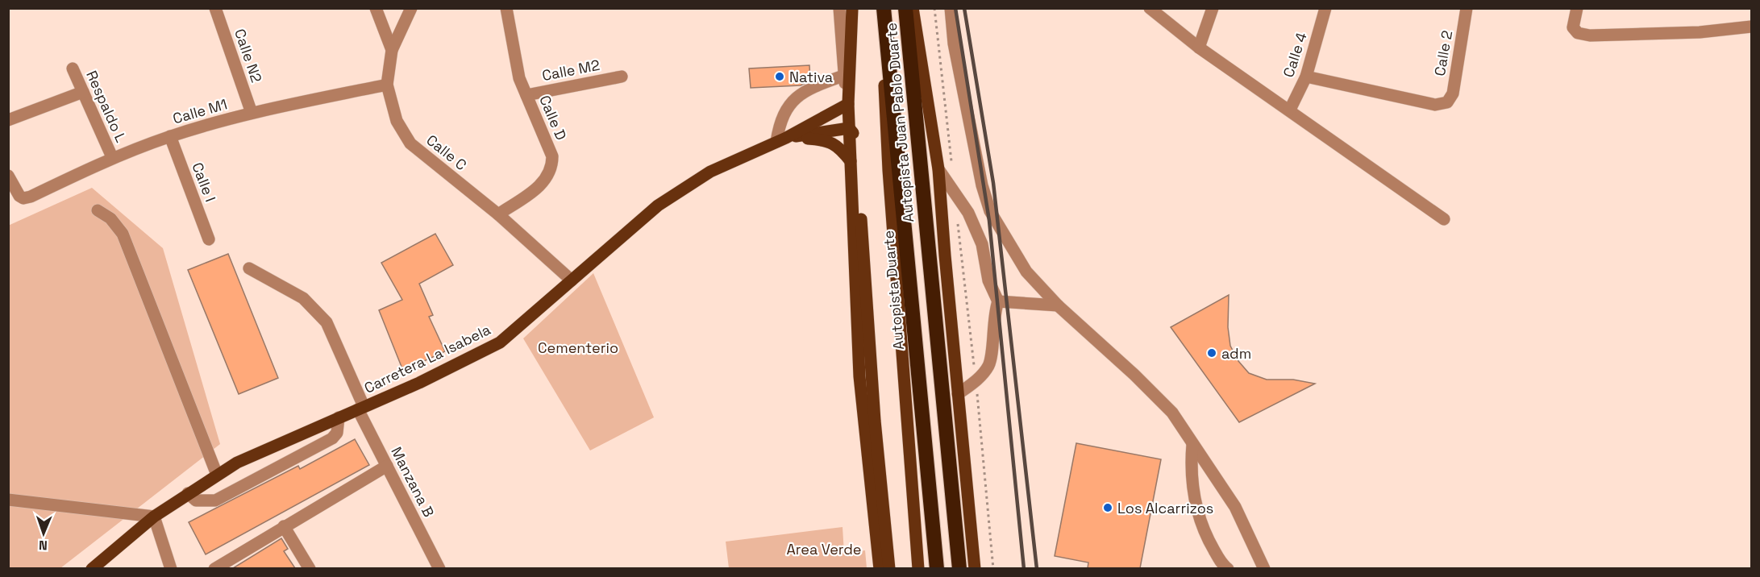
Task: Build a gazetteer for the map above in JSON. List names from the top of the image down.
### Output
{
  "streets": {
    "highway": ["Autopista Juan Pablo Duarte", "Autopista Duarte"],
    "main road": ["Carretera La Isabela"],
    "street": [
      "Calle 2",
      "Calle 4",
      "Calle N2",
      "Calle M2",
      "Respaldo L",
      "Calle M1",
      "Calle D",
      "Calle C",
      "Calle I",
      "Manzana B"
    ]
  },
  "crossings": [
    ["Calle 2", "Calle 4"],
    ["Calle N2", "Calle M1"],
    ["Calle M2", "Calle D"],
    ["Respaldo L", "Calle M1"],
    ["Calle M1", "Calle C"],
    ["Calle M1", "Calle I"],
    ["Calle D", "Calle C"],
    ["Calle C", "Carretera La Isabela"],
    ["Carretera La Isabela", "Manzana B"]
  ],
  "parks": ["Cementerio", "Area Verde"],
  "places": ["Nativa", "adm", "Los Alcarrizos"],
  "north": "bottom"
}
